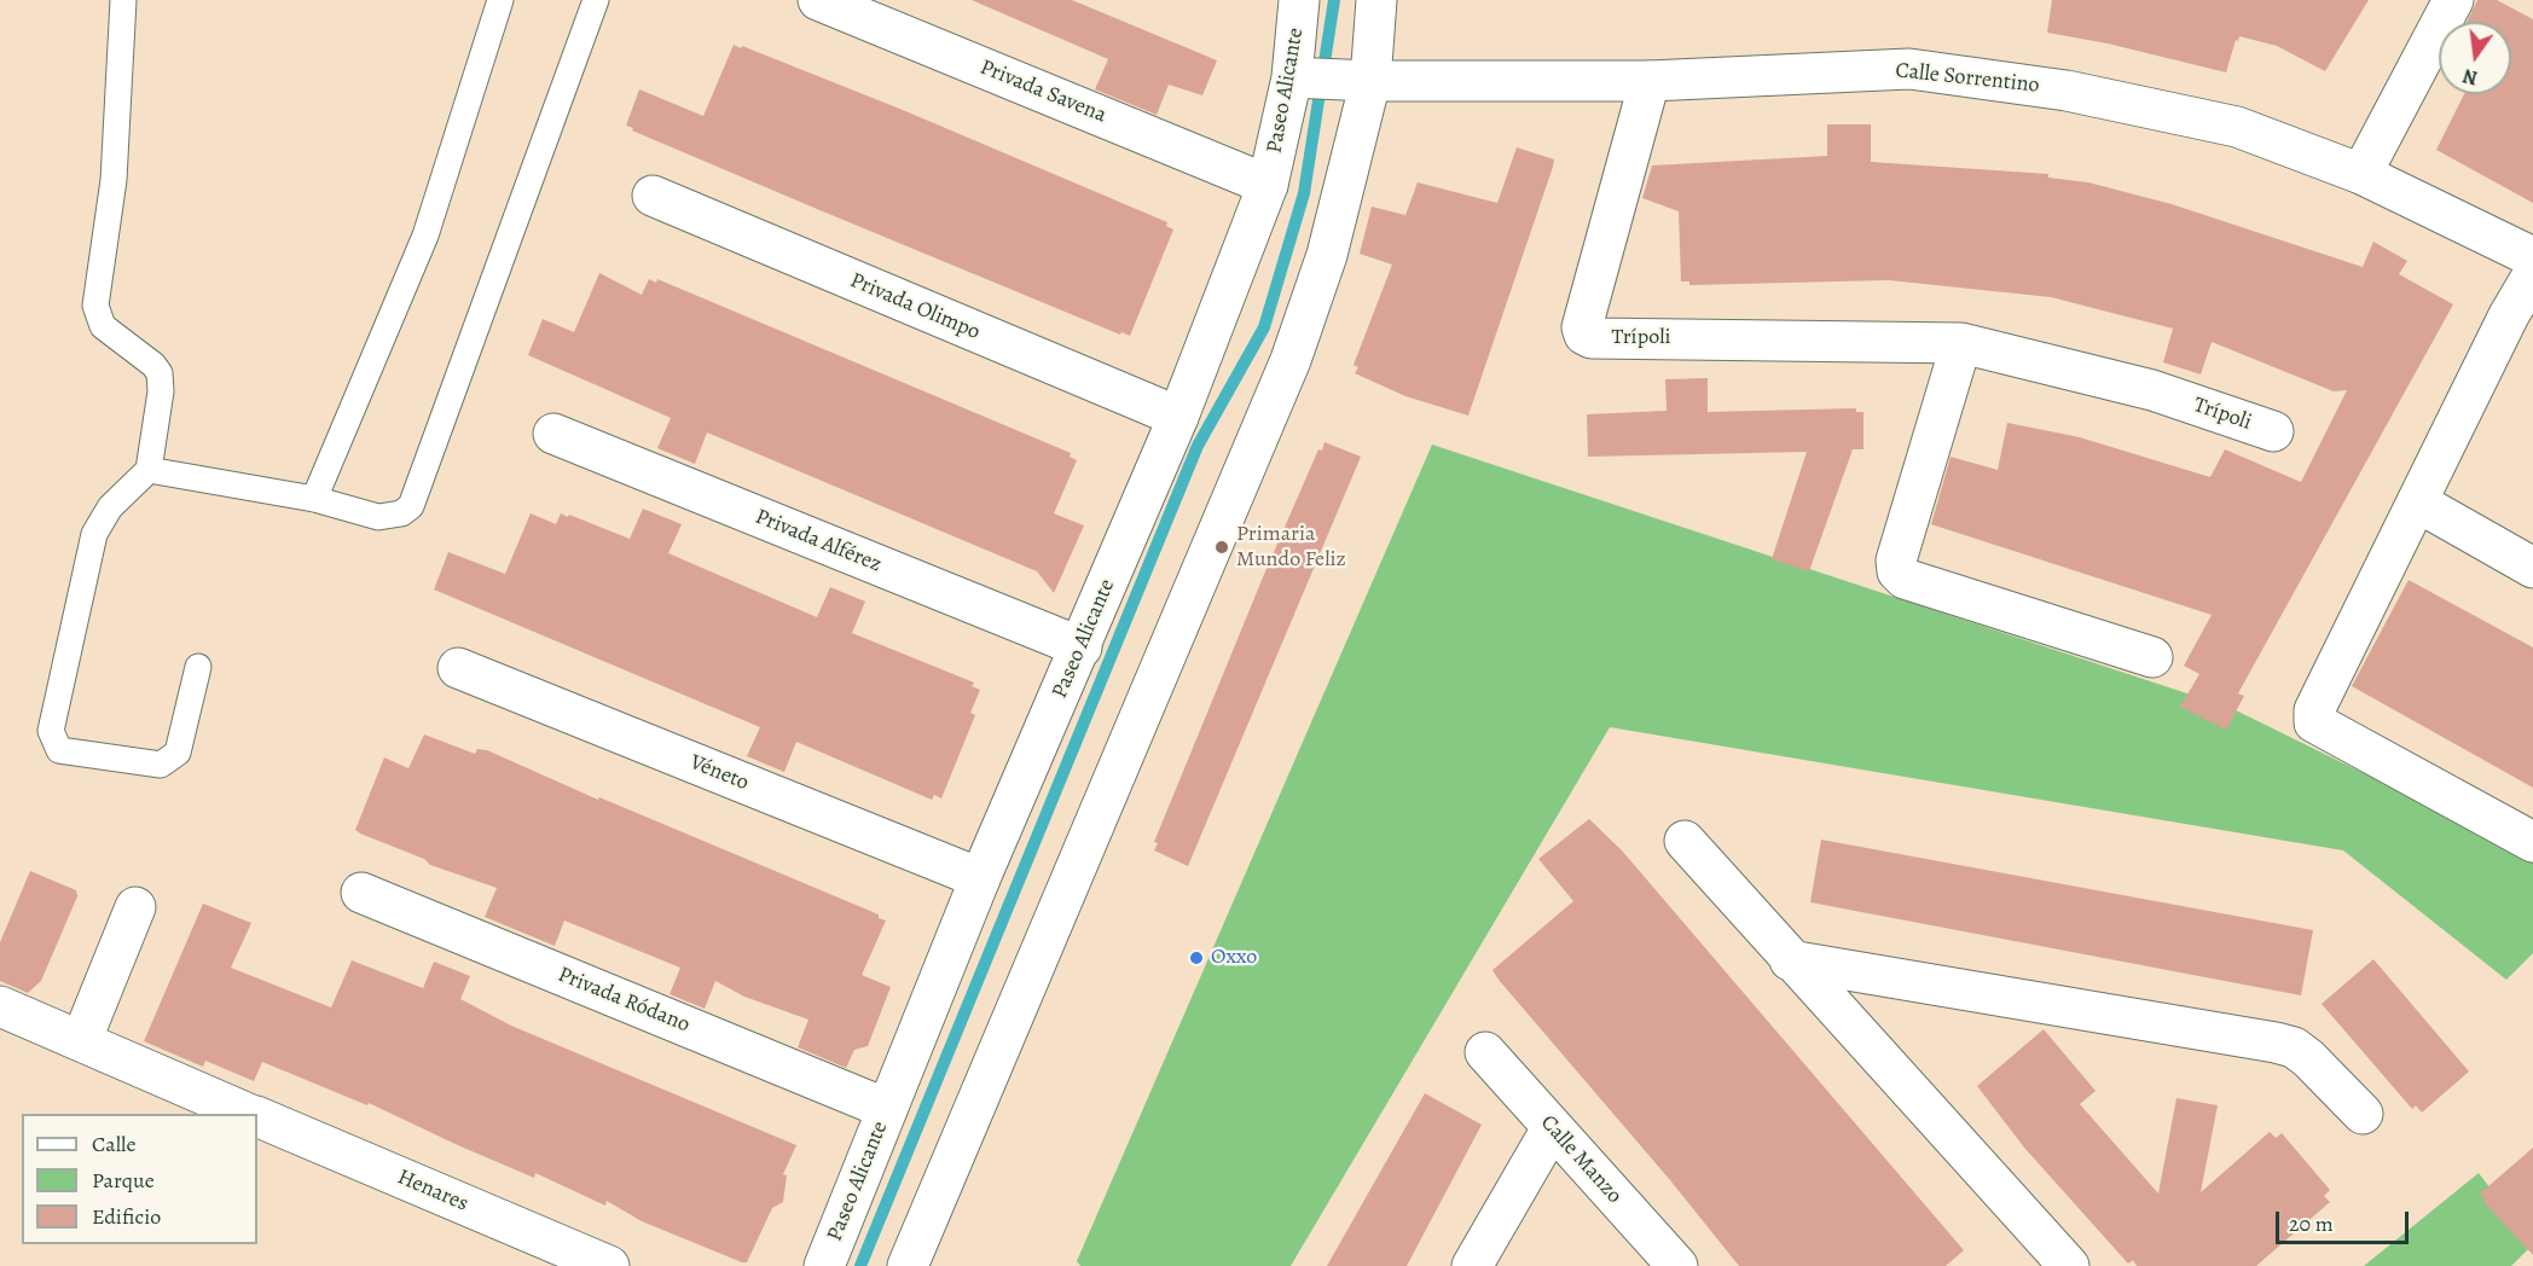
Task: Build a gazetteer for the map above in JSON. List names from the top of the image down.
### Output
{
  "streets": {
    "street": [
      "Calle Sorrentino",
      "Paseo Alicante",
      "Privada Savena",
      "Privada Olimpo",
      "Trípoli",
      "Privada Alférez",
      "Véneto",
      "Privada Ródano",
      "Calle Manzo",
      "Henares"
    ]
  },
  "crossings": [
    ["Calle Sorrentino", "Paseo Alicante"],
    ["Calle Sorrentino", "Trípoli"],
    ["Paseo Alicante", "Privada Savena"],
    ["Paseo Alicante", "Privada Olimpo"],
    ["Paseo Alicante", "Privada Alférez"],
    ["Paseo Alicante", "Véneto"],
    ["Paseo Alicante", "Privada Ródano"]
  ],
  "places": ["Primaria Mundo Feliz", "Oxxo"],
  "legend": ["Calle", "Parque", "Edificio"],
  "scale_bar": "20 m",
  "north": "bottom"
}
